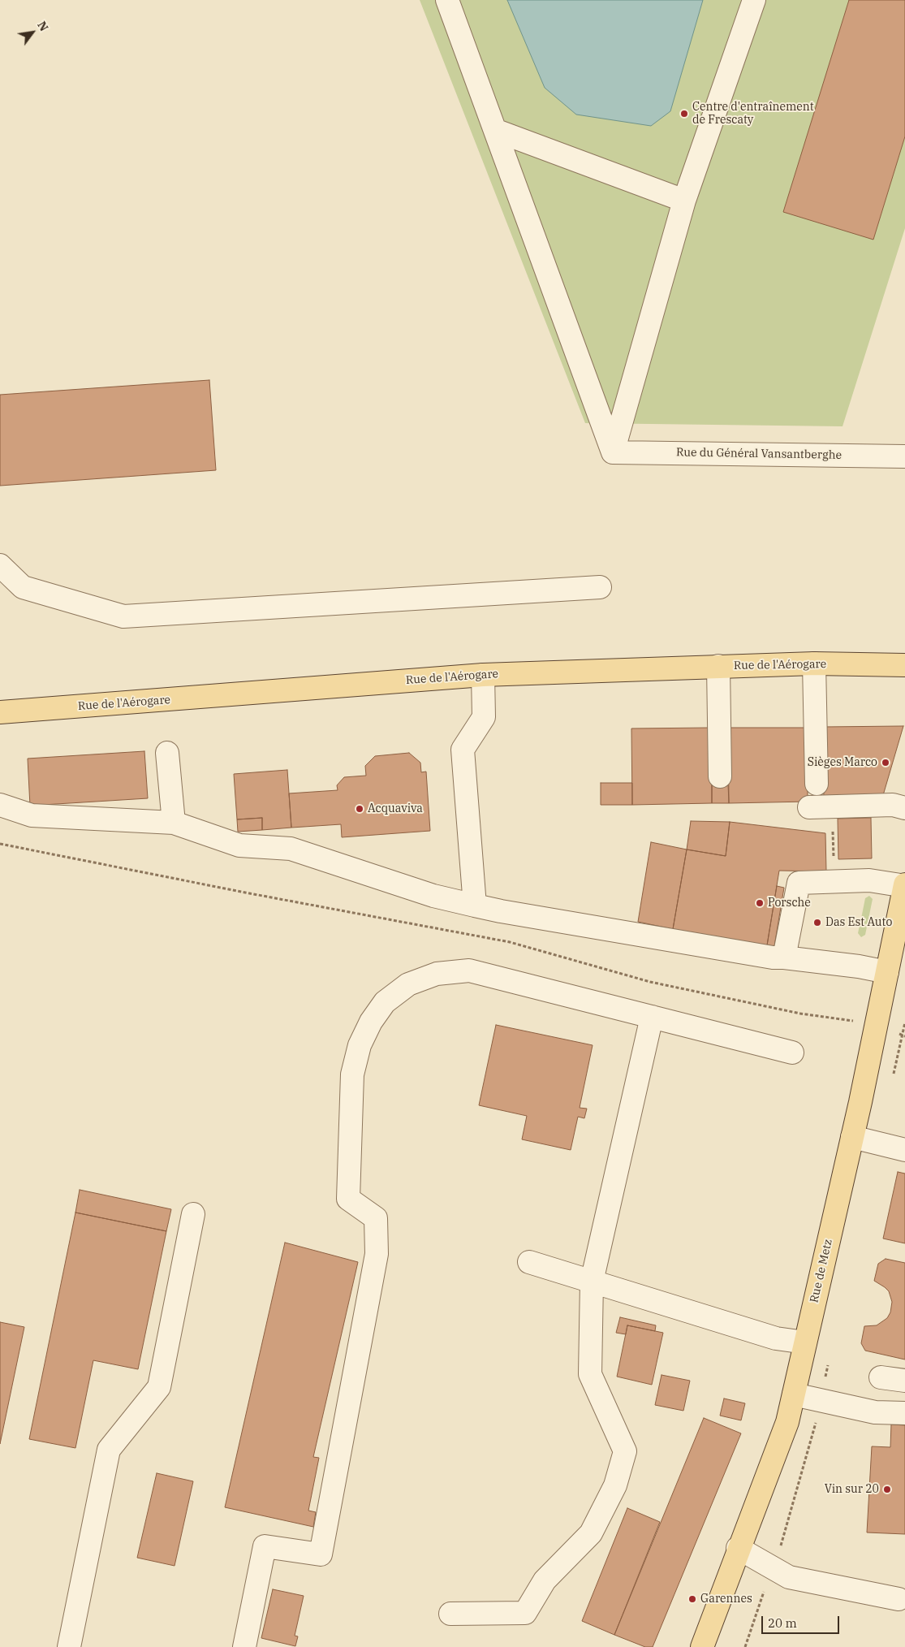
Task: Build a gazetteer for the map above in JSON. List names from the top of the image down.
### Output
{
  "streets": {
    "main road": ["Rue de l'Aérogare", "Rue de Metz"],
    "street": ["Rue du Général Vansantberghe"]
  },
  "places": [
    "Centre d'entraînement de Frescaty",
    "Sièges Marco",
    "Acquaviva",
    "Porsche",
    "Das Est Auto",
    "Vin sur 20",
    "Garennes"
  ],
  "scale_bar": "20 m",
  "north": "top right"
}
